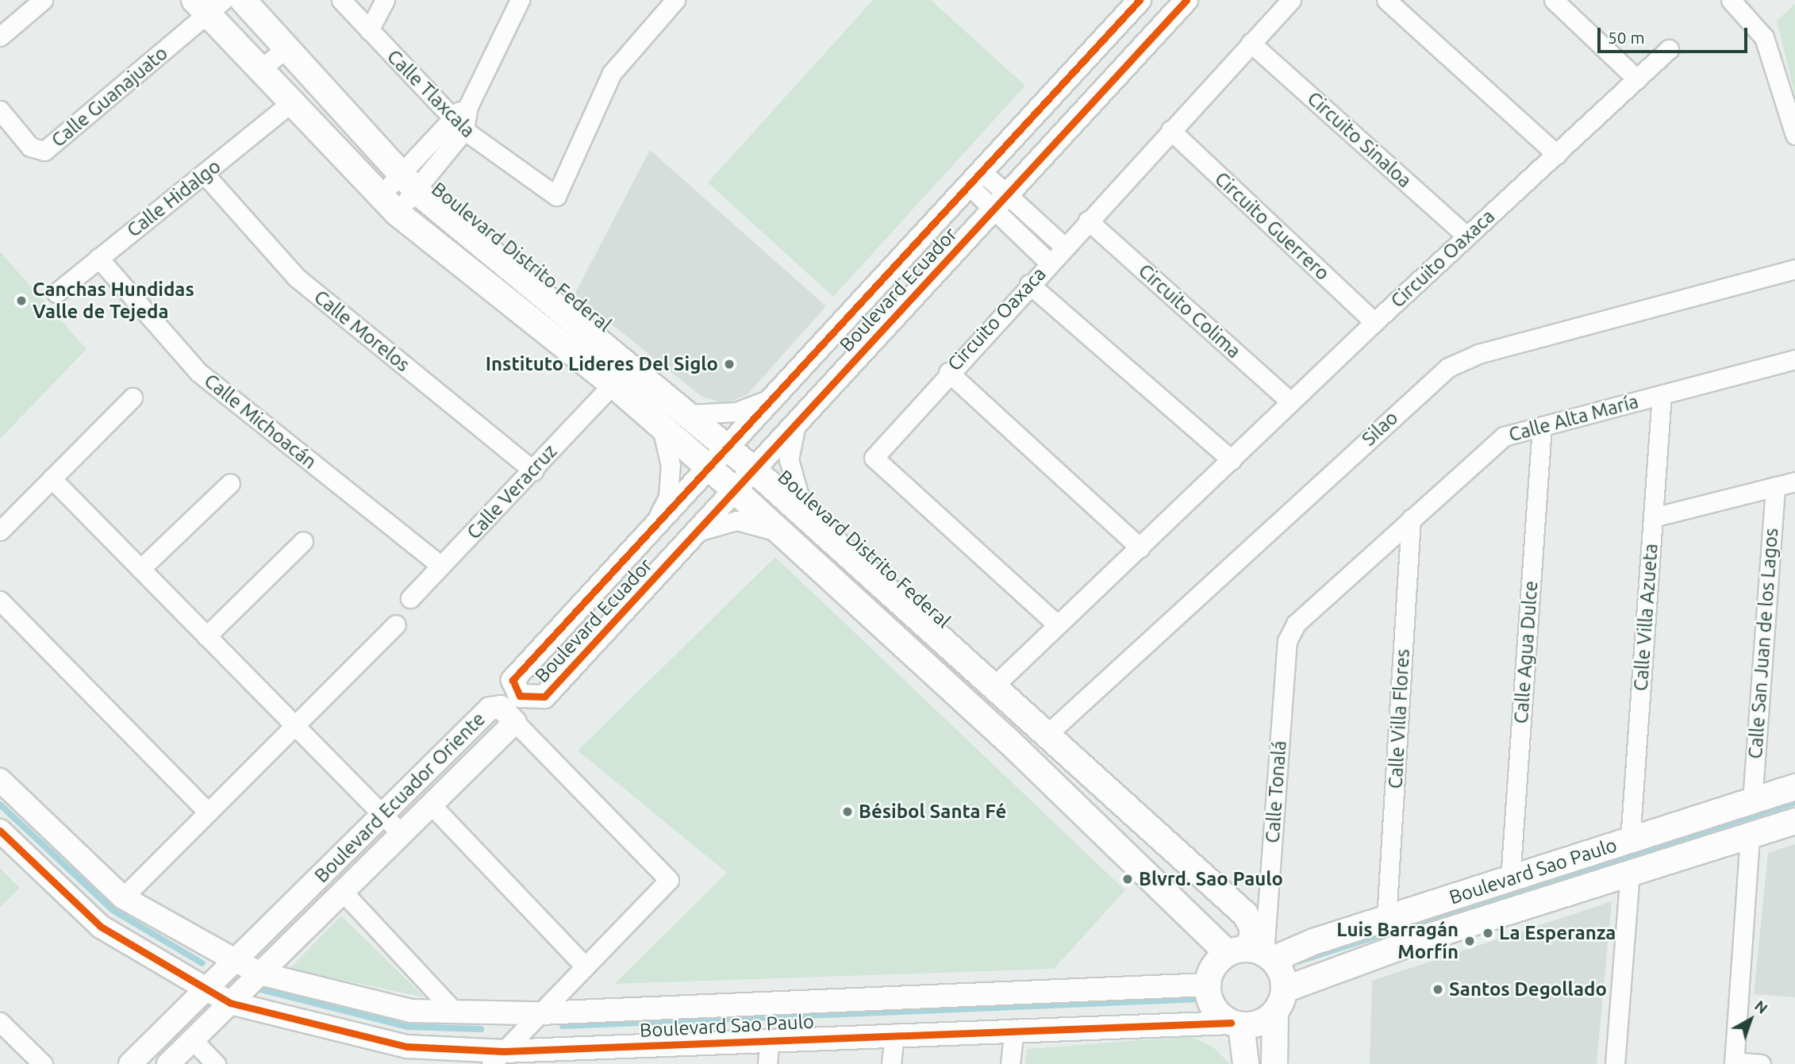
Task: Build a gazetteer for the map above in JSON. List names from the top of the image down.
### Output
{
  "streets": {
    "main road": ["Boulevard Distrito Federal", "Boulevard Sao Paulo"],
    "street": [
      "Calle Tlaxcala",
      "Calle Guanajuato",
      "Circuito Sinaloa",
      "Calle Hidalgo",
      "Circuito Guerrero",
      "Circuito Oaxaca",
      "Boulevard Ecuador",
      "Circuito Colima",
      "Calle Morelos",
      "Calle Alta María",
      "Calle Michoacán",
      "Silao",
      "Calle Veracruz",
      "Calle Villa Azueta",
      "Calle San Juan de los Lagos",
      "Calle Agua Dulce",
      "Calle Villa Flores",
      "Calle Tonalá",
      "Boulevard Ecuador Oriente"
    ]
  },
  "crossings": [
    ["Circuito Sinaloa", "Circuito Oaxaca"],
    ["Calle Hidalgo", "Calle Morelos"],
    ["Calle Hidalgo", "Calle Michoacán"],
    ["Circuito Guerrero", "Circuito Oaxaca"],
    ["Boulevard Distrito Federal", "Circuito Oaxaca"],
    ["Boulevard Distrito Federal", "Boulevard Ecuador"],
    ["Boulevard Distrito Federal", "Silao"],
    ["Boulevard Distrito Federal", "Calle Tonalá"],
    ["Boulevard Distrito Federal", "Boulevard Sao Paulo"],
    ["Circuito Oaxaca", "Circuito Colima"],
    ["Calle Morelos", "Calle Veracruz"],
    ["Calle Alta María", "Calle Villa Azueta"],
    ["Calle Alta María", "Calle Agua Dulce"],
    ["Calle Alta María", "Calle Villa Flores"],
    ["Calle Alta María", "Calle Tonalá"],
    ["Calle Michoacán", "Calle Veracruz"],
    ["Calle Villa Azueta", "Boulevard Sao Paulo"],
    ["Calle San Juan de los Lagos", "Boulevard Sao Paulo"],
    ["Calle Agua Dulce", "Boulevard Sao Paulo"],
    ["Calle Villa Flores", "Boulevard Sao Paulo"],
    ["Calle Tonalá", "Boulevard Sao Paulo"],
    ["Boulevard Ecuador Oriente", "Boulevard Sao Paulo"]
  ],
  "places": [
    "Canchas Hundidas Valle de Tejeda",
    "Instituto Lideres Del Siglo",
    "Bésibol Santa Fé",
    "Blvrd. Sao Paulo",
    "La Esperanza",
    "Luis Barragán Morfín",
    "Santos Degollado"
  ],
  "scale_bar": "50 m",
  "north": "top right"
}
